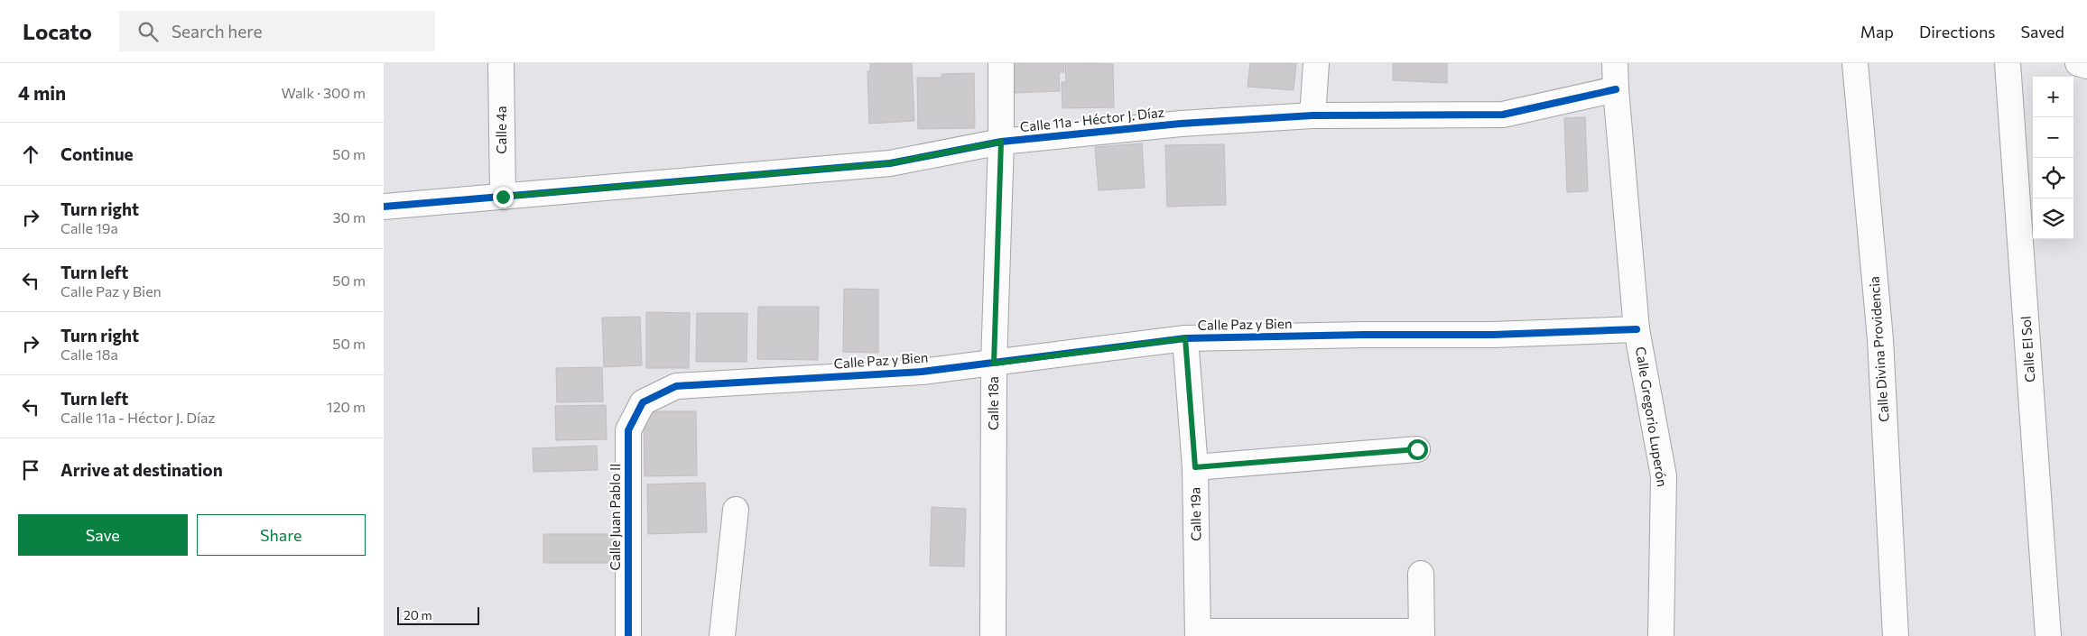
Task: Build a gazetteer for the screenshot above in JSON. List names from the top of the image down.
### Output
{
  "streets": {
    "street": [
      "Calle 11a - Héctor J. Díaz",
      "Calle 4a",
      "Calle Paz y Bien",
      "Calle Divina Providencia",
      "Calle El Sol",
      "Calle 18a",
      "Calle Gregorio Luperón",
      "Calle 19a",
      "Calle Juan Pablo II"
    ]
  },
  "crossings": [
    ["Calle 11a - Héctor J. Díaz", "Calle 4a"],
    ["Calle 11a - Héctor J. Díaz", "Calle 18a"],
    ["Calle 11a - Héctor J. Díaz", "Calle Gregorio Luperón"],
    ["Calle Paz y Bien", "Calle 18a"],
    ["Calle Paz y Bien", "Calle Gregorio Luperón"],
    ["Calle Paz y Bien", "Calle 19a"],
    ["Calle Paz y Bien", "Calle Juan Pablo II"]
  ],
  "scale_bar": "20 m",
  "page": {
    "header": "Locato",
    "search": "Search here",
    "nav": ["Map", "Directions", "Saved"],
    "heading": ["4 min", "Walk · 300 m"],
    "map_buttons": ["+", "−"],
    "list": [
      ["Continue", "50 m"],
      ["Turn right", "Calle 19a", "30 m"],
      ["Turn left", "Calle Paz y Bien", "50 m"],
      ["Turn right", "Calle 18a", "50 m"],
      ["Turn left", "Calle 11a - Héctor J. Díaz", "120 m"],
      "Arrive at destination"
    ],
    "buttons": ["Save", "Share"],
    "scale": "20 m"
  }
}
